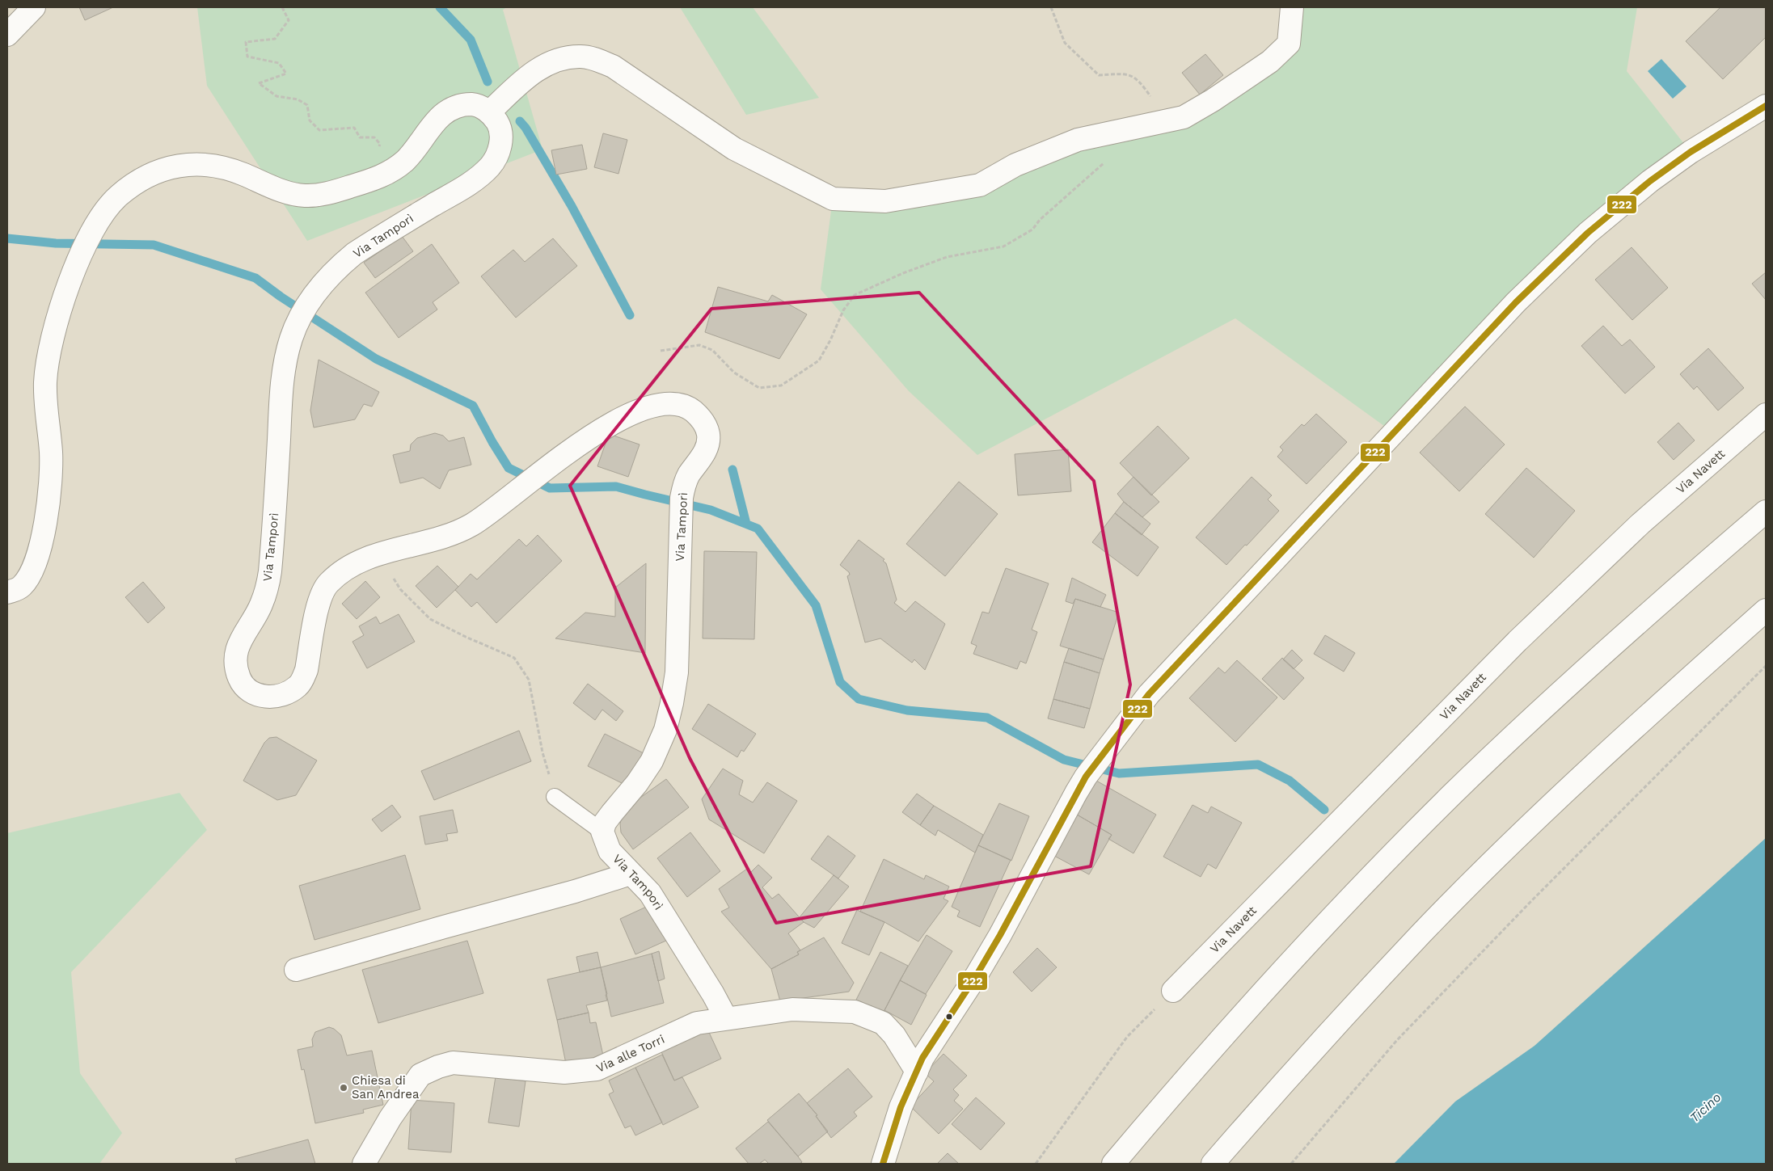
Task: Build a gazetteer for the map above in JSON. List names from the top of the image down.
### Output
{
  "streets": {
    "main road": ["Via Tamporì", "Via Navett", "Via alle Torri"]
  },
  "crossings": [
    ["Via Tamporì", "Via alle Torri"]
  ],
  "water": ["Ticino"],
  "places": ["Chiesa di San Andrea"],
  "lines": ["transit line 222"]
}
